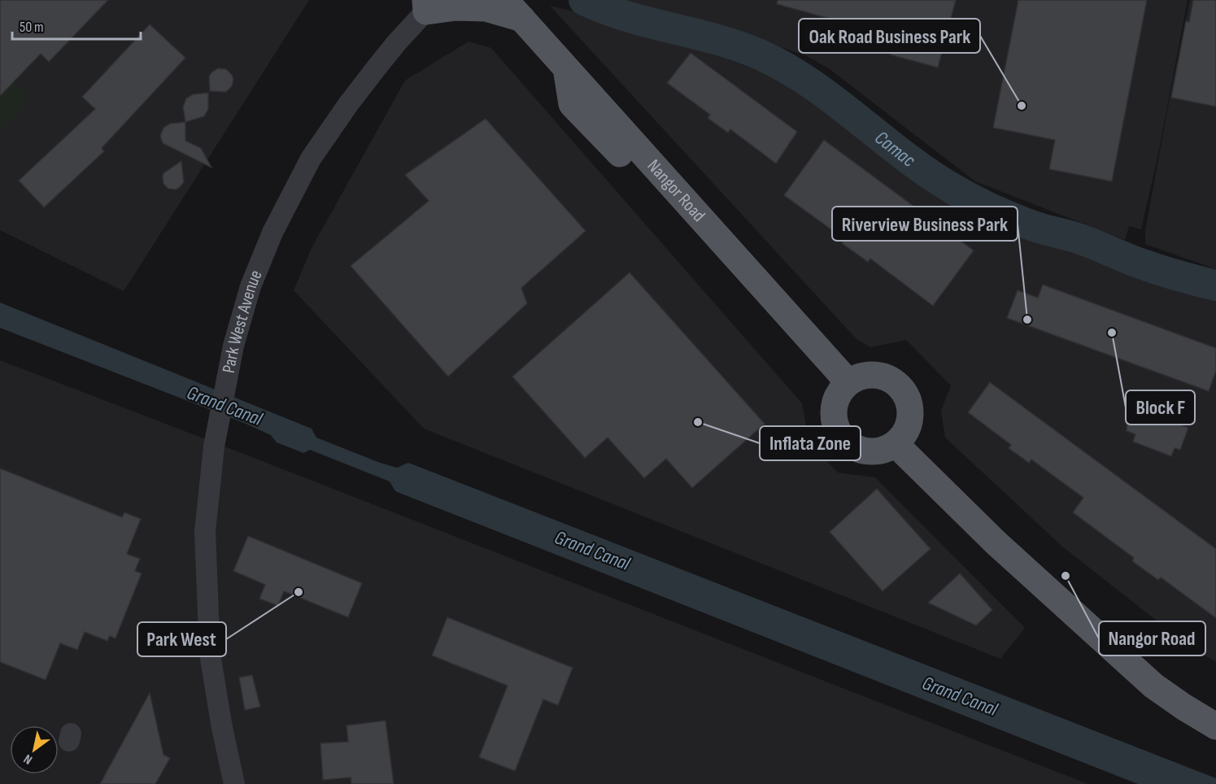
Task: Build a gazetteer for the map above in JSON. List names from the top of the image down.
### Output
{
  "streets": {
    "main road": ["Nangor Road"],
    "street": ["Park West Avenue"]
  },
  "water": ["Camac", "Grand Canal"],
  "places": [
    "Oak Road Business Park",
    "Riverview Business Park",
    "Block F",
    "Inflata Zone",
    "Nangor Road",
    "Park West"
  ],
  "scale_bar": "50 m",
  "north": "bottom left"
}
